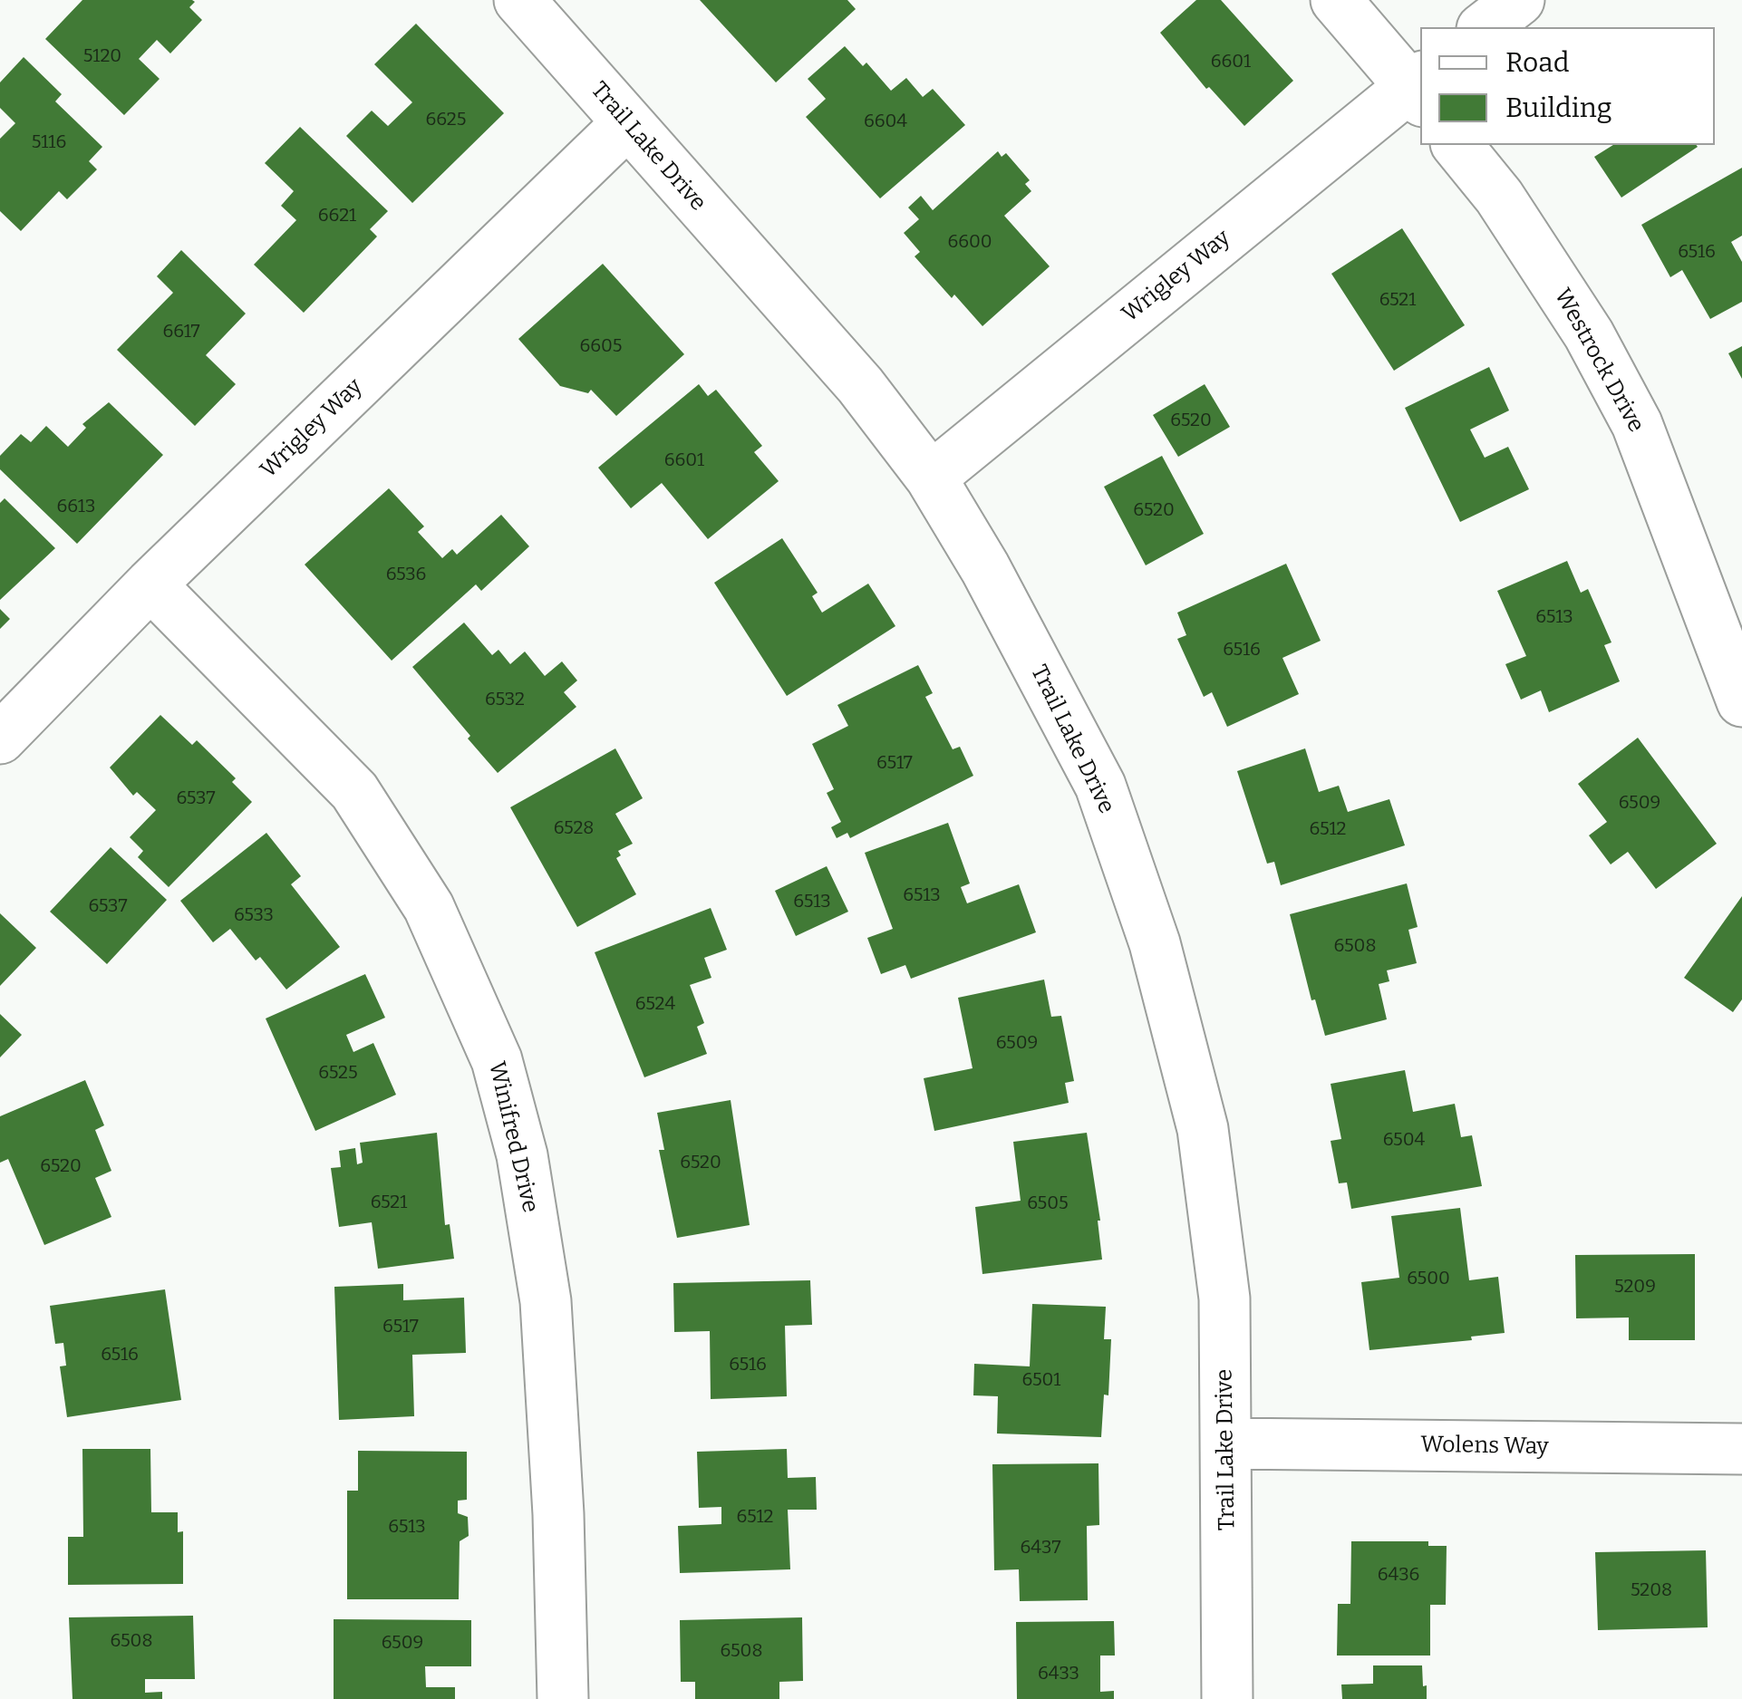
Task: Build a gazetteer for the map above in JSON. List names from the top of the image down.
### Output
{
  "streets": {
    "street": [
      "Trail Lake Drive",
      "Wrigley Way",
      "Westrock Drive",
      "Winifred Drive",
      "Wolens Way"
    ]
  },
  "crossings": [
    ["Trail Lake Drive", "Wrigley Way"],
    ["Trail Lake Drive", "Wolens Way"],
    ["Wrigley Way", "Winifred Drive"]
  ],
  "house_numbers": [
    "5120",
    "6601",
    "6625",
    "6604",
    "5116",
    "6621",
    "6600",
    "6516",
    "6521",
    "6617",
    "6605",
    "6520",
    "6601",
    "6613",
    "6520",
    "6536",
    "6513",
    "6516",
    "6532",
    "6517",
    "6537",
    "6509",
    "6528",
    "6512",
    "6513",
    "6513",
    "6537",
    "6533",
    "6508",
    "6524",
    "6509",
    "6525",
    "6504",
    "6520",
    "6520",
    "6521",
    "6505",
    "6500",
    "5209",
    "6517",
    "6516",
    "6516",
    "6501",
    "6512",
    "6513",
    "6437",
    "6436",
    "5208",
    "6508",
    "6509",
    "6508",
    "6433"
  ],
  "legend": ["Road", "Building"]
}
